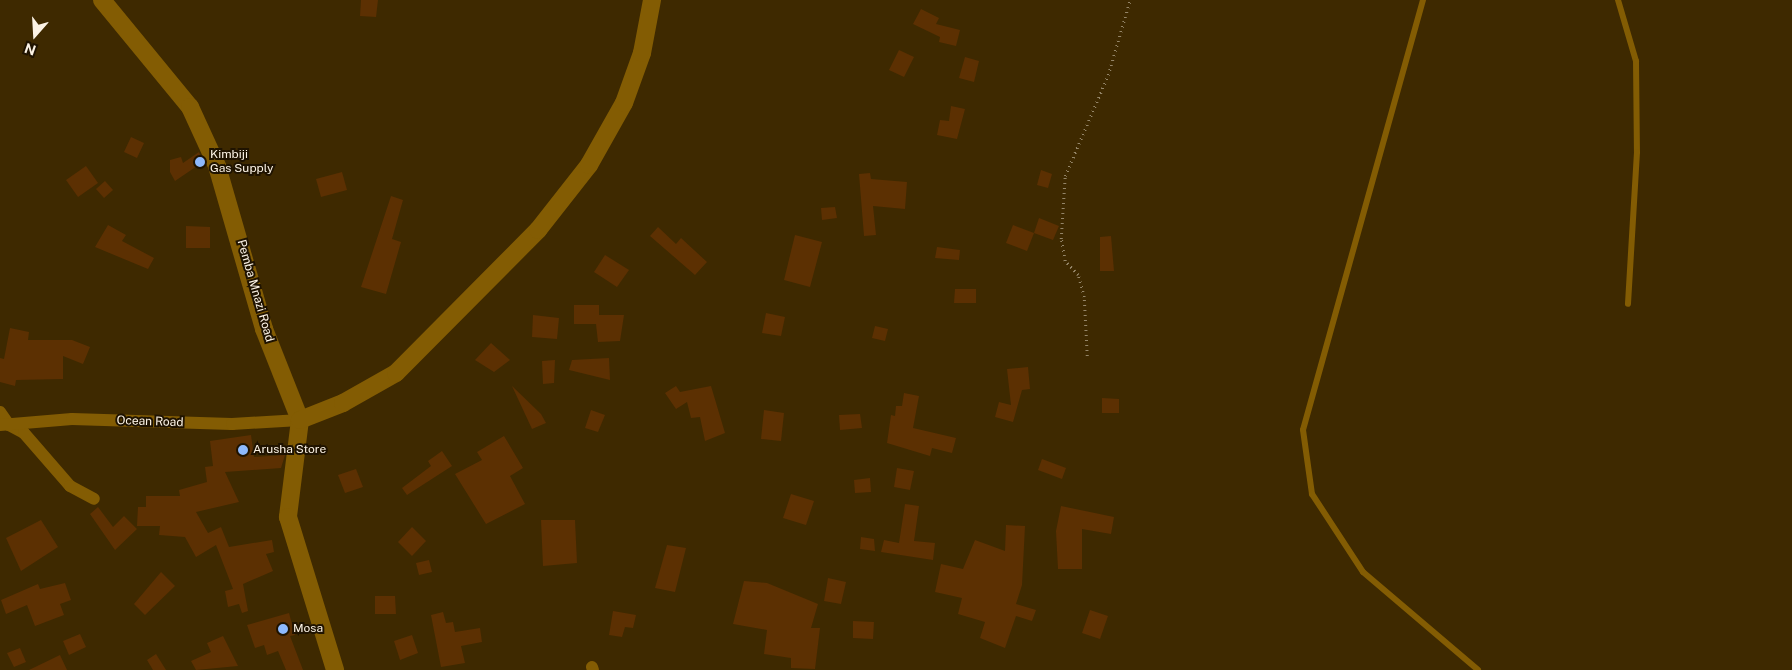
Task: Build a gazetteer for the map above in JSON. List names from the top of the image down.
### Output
{
  "streets": {
    "main road": ["Pemba Mnazi Road"],
    "street": ["Ocean Road"]
  },
  "crossings": [
    ["Pemba Mnazi Road", "Ocean Road"]
  ],
  "places": ["Kimbiji Gas Supply", "Arusha Store", "Mosa"],
  "north": "bottom"
}
